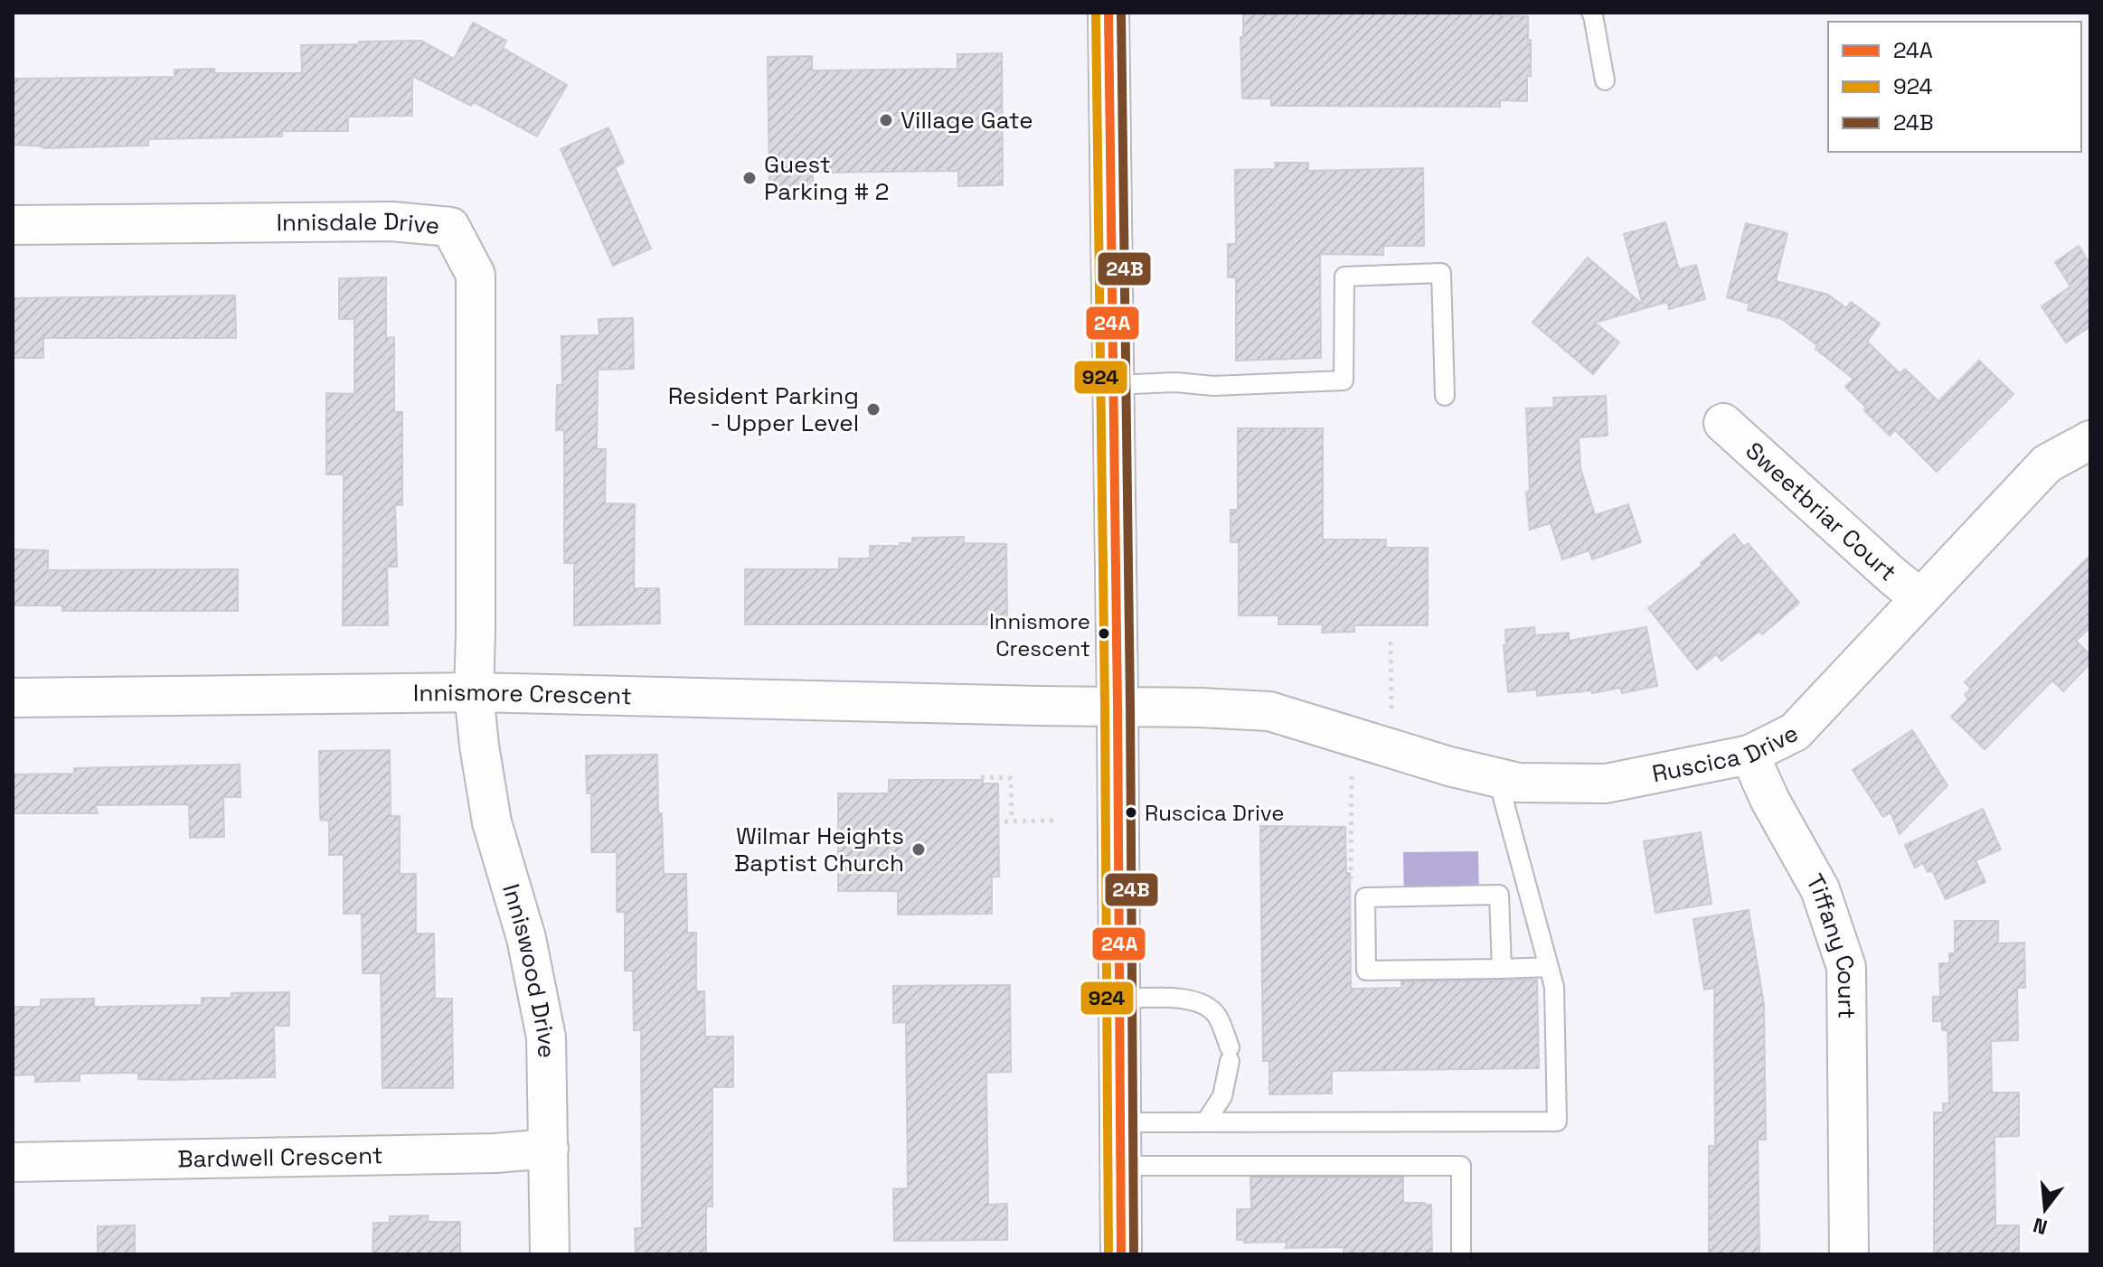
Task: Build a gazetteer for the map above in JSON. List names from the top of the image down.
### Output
{
  "streets": {
    "street": [
      "Innisdale Drive",
      "Sweetbriar Court",
      "Innismore Crescent",
      "Ruscica Drive",
      "Tiffany Court",
      "Inniswood Drive",
      "Bardwell Crescent"
    ]
  },
  "crossings": [
    ["Innisdale Drive", "Innismore Crescent"],
    ["Innisdale Drive", "Inniswood Drive"],
    ["Sweetbriar Court", "Ruscica Drive"],
    ["Innismore Crescent", "Ruscica Drive"],
    ["Innismore Crescent", "Inniswood Drive"],
    ["Ruscica Drive", "Tiffany Court"],
    ["Inniswood Drive", "Bardwell Crescent"]
  ],
  "places": [
    "Village Gate",
    "Guest Parking # 2",
    "Resident Parking - Upper Level",
    "Innismore Crescent",
    "Ruscica Drive",
    "Wilmar Heights Baptist Church"
  ],
  "lines": ["transit line 24A", "transit line 924", "transit line 24B"],
  "legend": ["24A", "924", "24B"],
  "north": "bottom"
}
